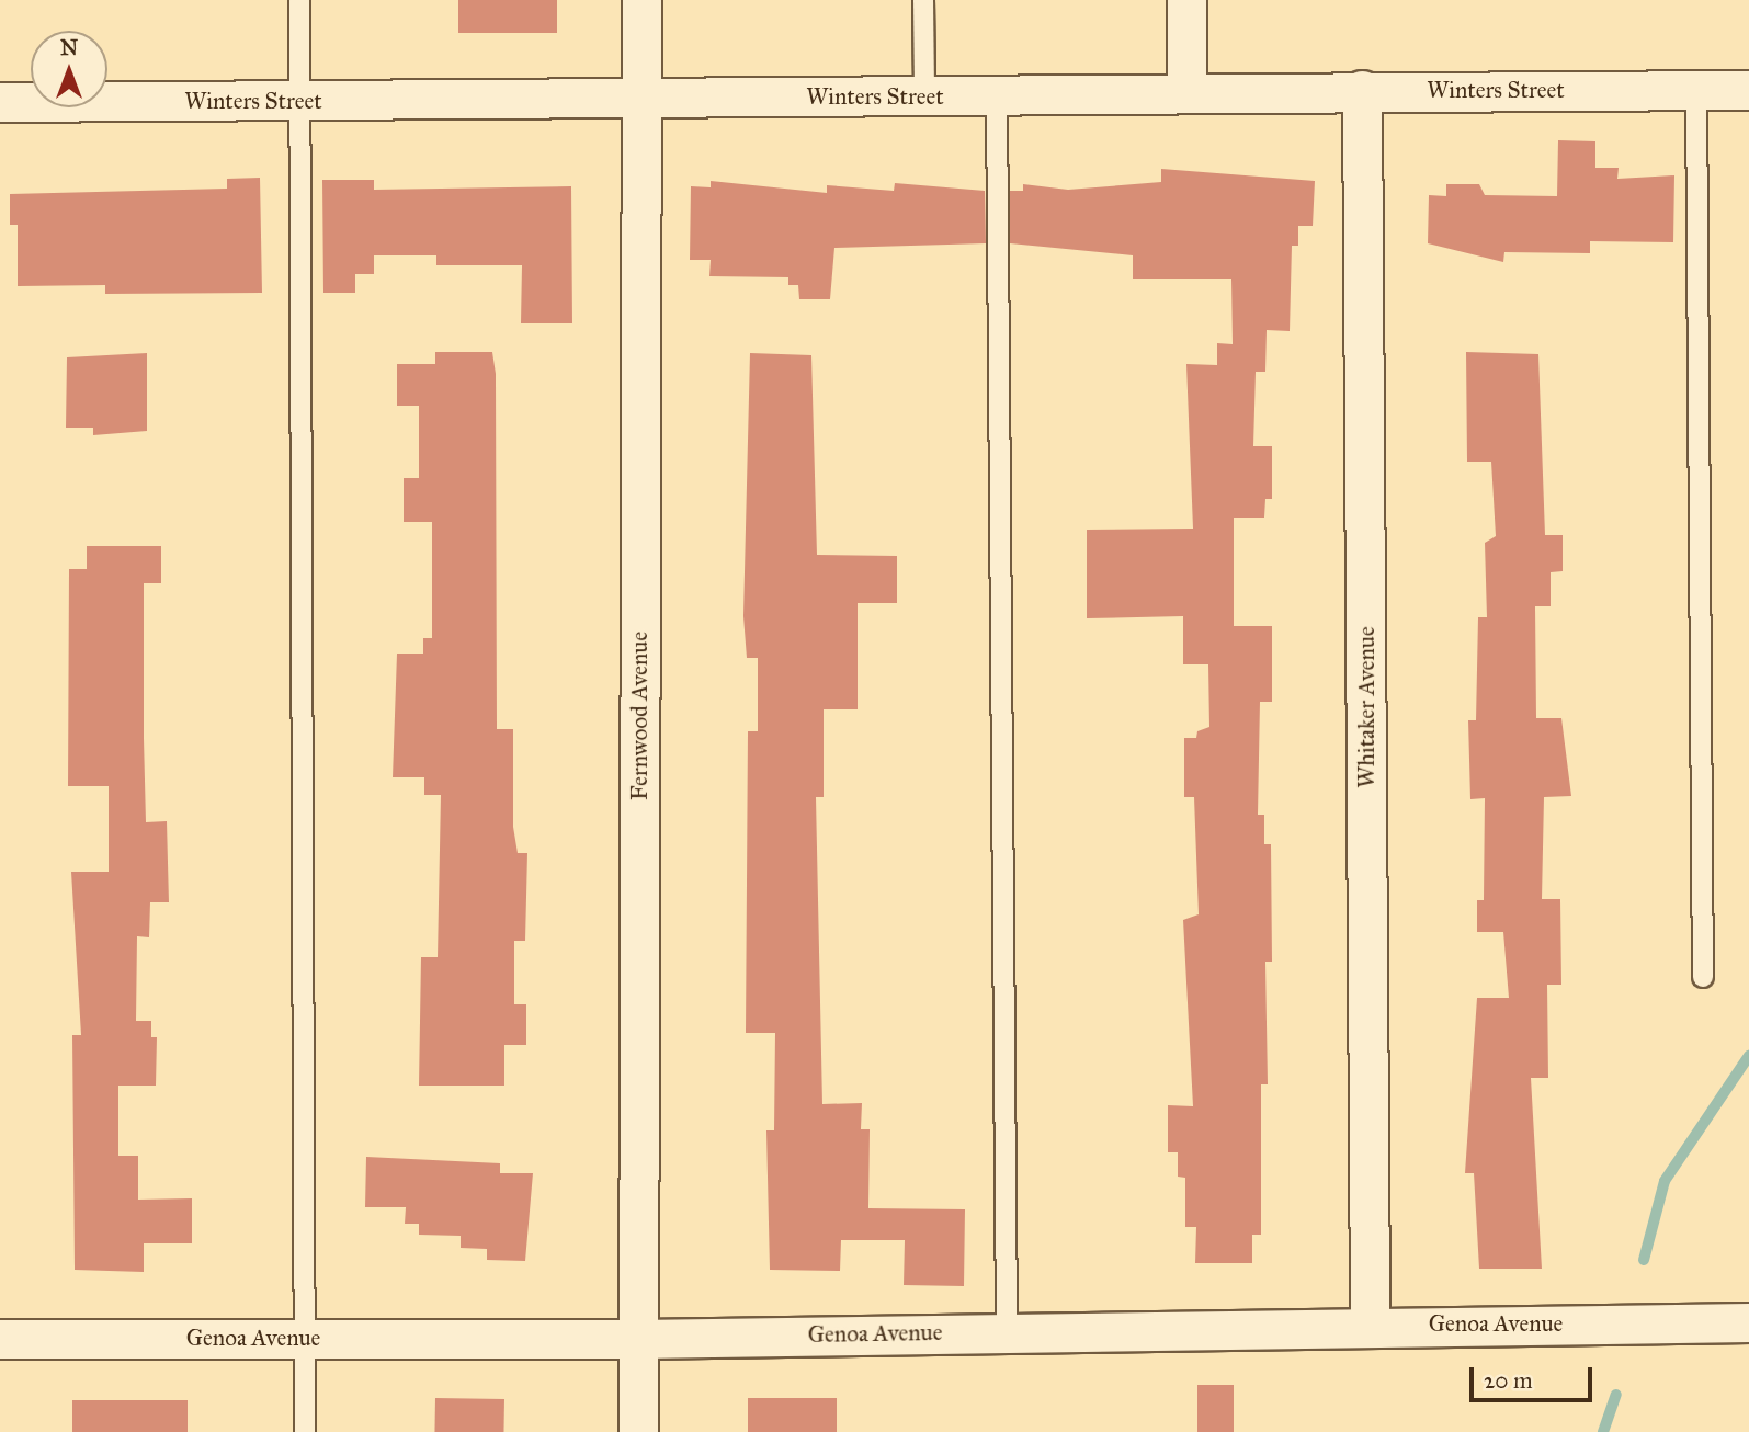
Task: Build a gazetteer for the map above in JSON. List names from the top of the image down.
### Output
{
  "streets": {
    "street": [
      "Winters Street",
      "Whitaker Avenue",
      "Fernwood Avenue",
      "Genoa Avenue"
    ]
  },
  "crossings": [
    ["Winters Street", "Whitaker Avenue"],
    ["Winters Street", "Fernwood Avenue"],
    ["Whitaker Avenue", "Genoa Avenue"],
    ["Fernwood Avenue", "Genoa Avenue"]
  ],
  "scale_bar": "20 m",
  "north": "top"
}
